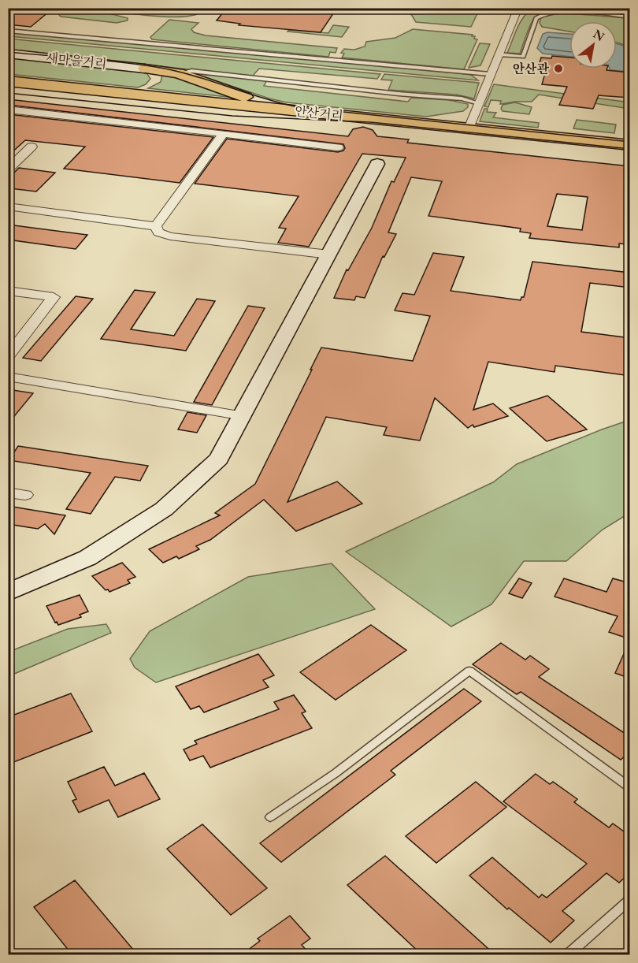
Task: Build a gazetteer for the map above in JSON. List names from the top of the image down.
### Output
{
  "streets": {
    "main road": ["안산거리"],
    "street": ["새마을거리"]
  },
  "places": ["안산관"],
  "north": "top right"
}
